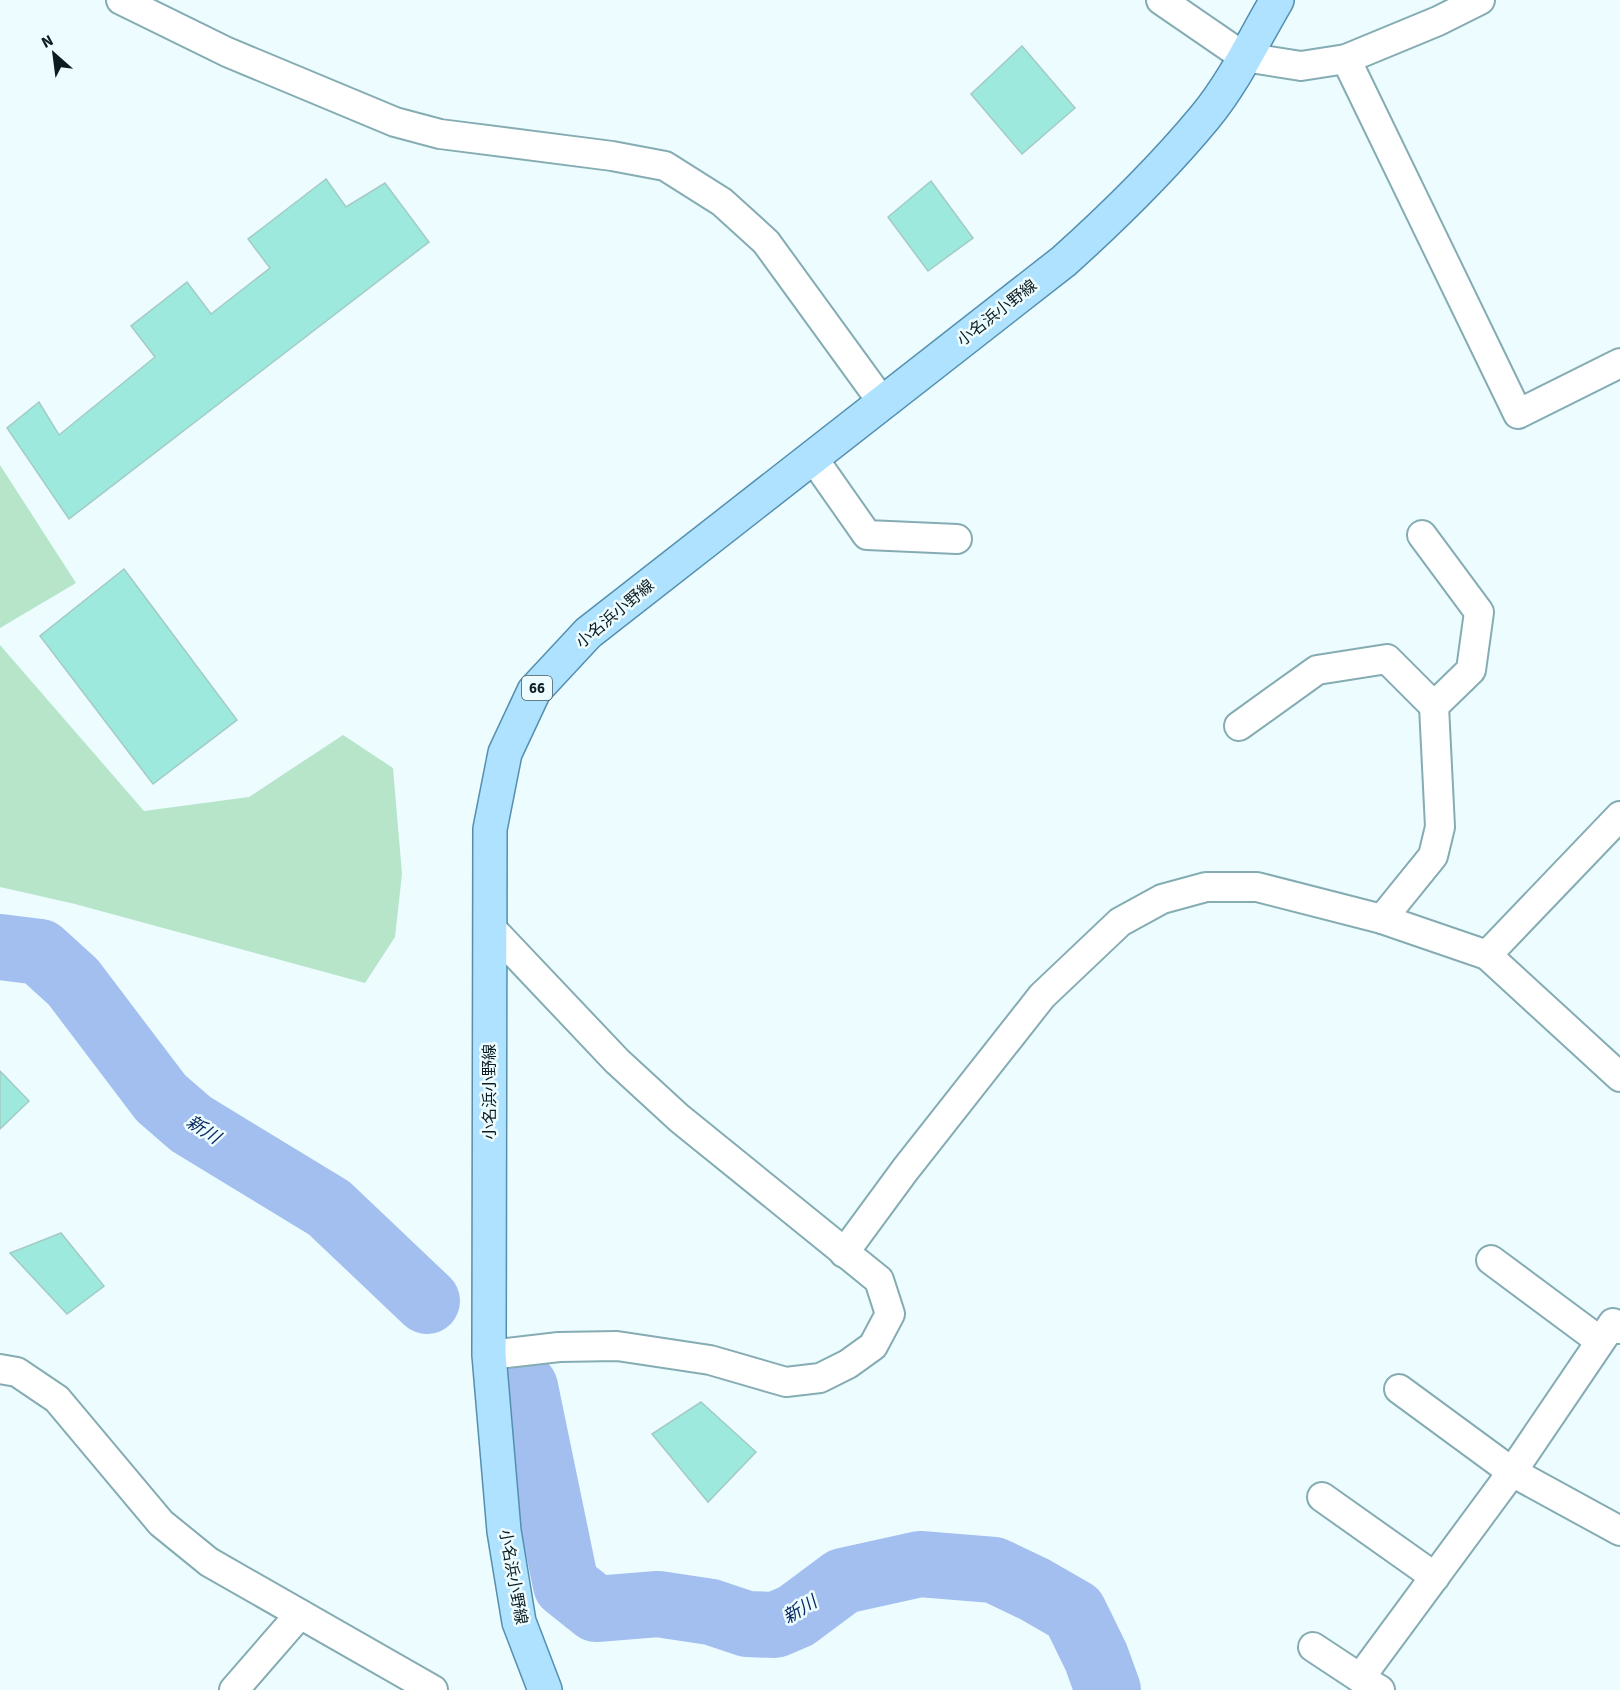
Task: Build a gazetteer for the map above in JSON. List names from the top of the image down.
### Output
{
  "streets": {
    "main road": ["小名浜小野線", "66"]
  },
  "water": ["新川"],
  "north": "top left"
}
